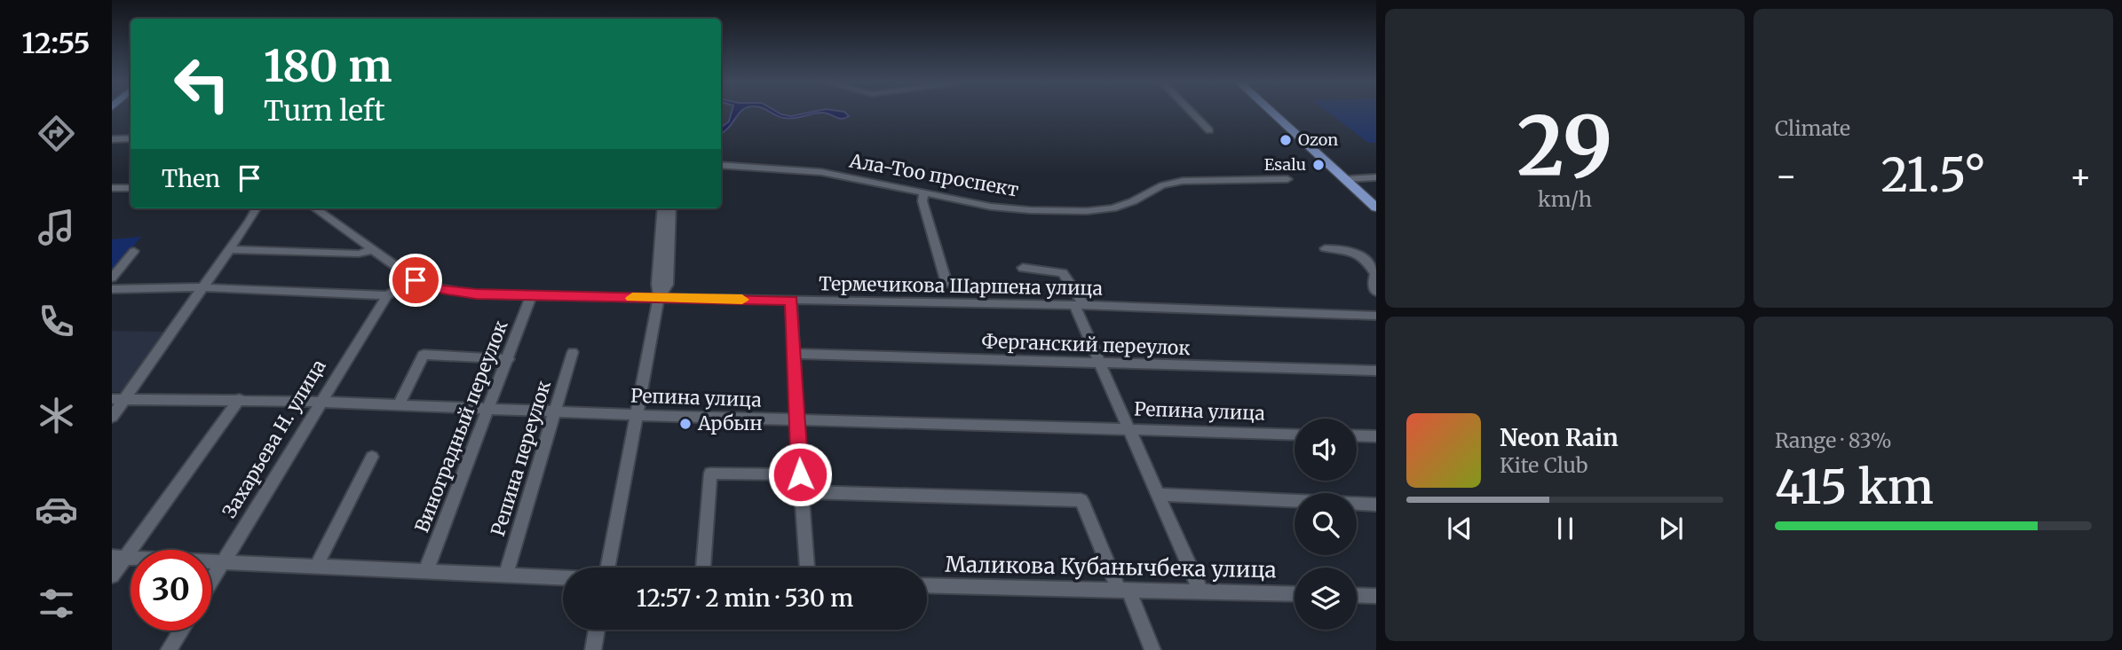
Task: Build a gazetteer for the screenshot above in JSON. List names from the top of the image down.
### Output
{
  "streets": {
    "street": [
      "Ала-Тоо проспект",
      "Термечикова Шаршена улица",
      "Ферганский переулок",
      "Репина улица",
      "Виноградный переулок",
      "Захарьева Н. улица",
      "Репина переулок",
      "Маликова Кубанычбека улица"
    ]
  },
  "crossings": [
    ["Термечикова Шаршена улица", "Виноградный переулок"],
    ["Репина улица", "Виноградный переулок"],
    ["Репина улица", "Захарьева Н. улица"],
    ["Репина улица", "Репина переулок"]
  ],
  "places": ["Ozon", "Esalu", "Арбын"],
  "page": {
    "tabs": "12:55",
    "tile": [
      ["29", "km/h"],
      "Climate",
      ["Range · 83%", "415 km"]
    ],
    "turn": ["180 m", "Turn left"],
    "then": "Then",
    "heat": ["−", "21.5°", "+"],
    "song": ["Neon Rain", "Kite Club"],
    "limit": "30",
    "trip": "12:57 · 2 min · 530 m"
  }
}
